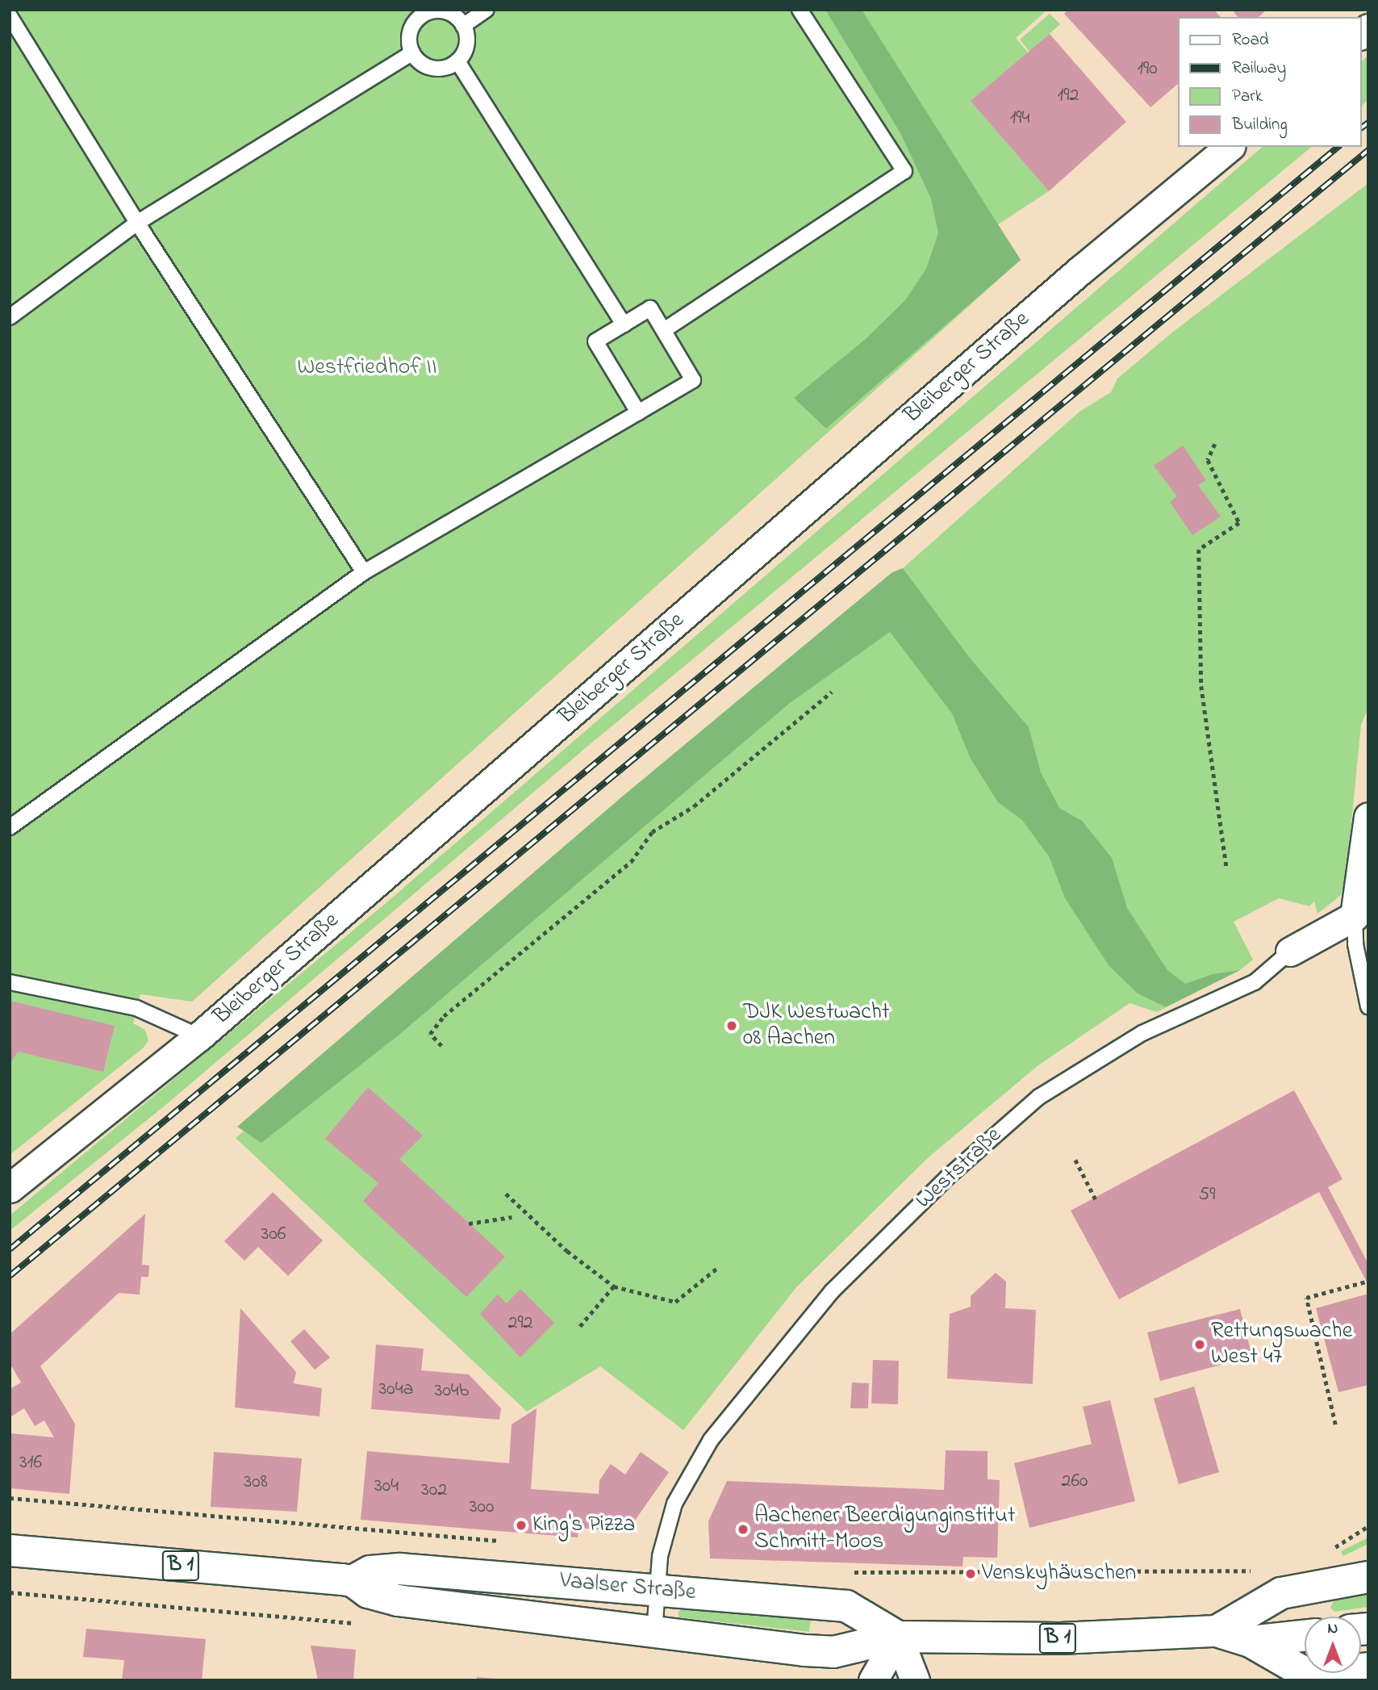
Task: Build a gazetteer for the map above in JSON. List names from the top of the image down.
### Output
{
  "streets": {
    "main road": ["B 1", "Vaalser Straße"],
    "street": ["Bleiberger Straße", "Weststraße"]
  },
  "crossings": [
    ["Weststraße", "Vaalser Straße"]
  ],
  "parks": ["Westfriedhof II"],
  "places": [
    "DJK Westwacht 08 Aachen",
    "Rettungswache West 47",
    "King's Pizza",
    "Aachener Beerdigunginstitut Schmitt-Moos",
    "Venskyhäuschen"
  ],
  "house_numbers": [
    "190",
    "192",
    "194",
    "59",
    "306",
    "292",
    "304a",
    "304b",
    "316",
    "260",
    "308",
    "304",
    "302",
    "300"
  ],
  "legend": [
    "Road",
    "Railway",
    "Park",
    "Building"
  ],
  "north": "top"
}
